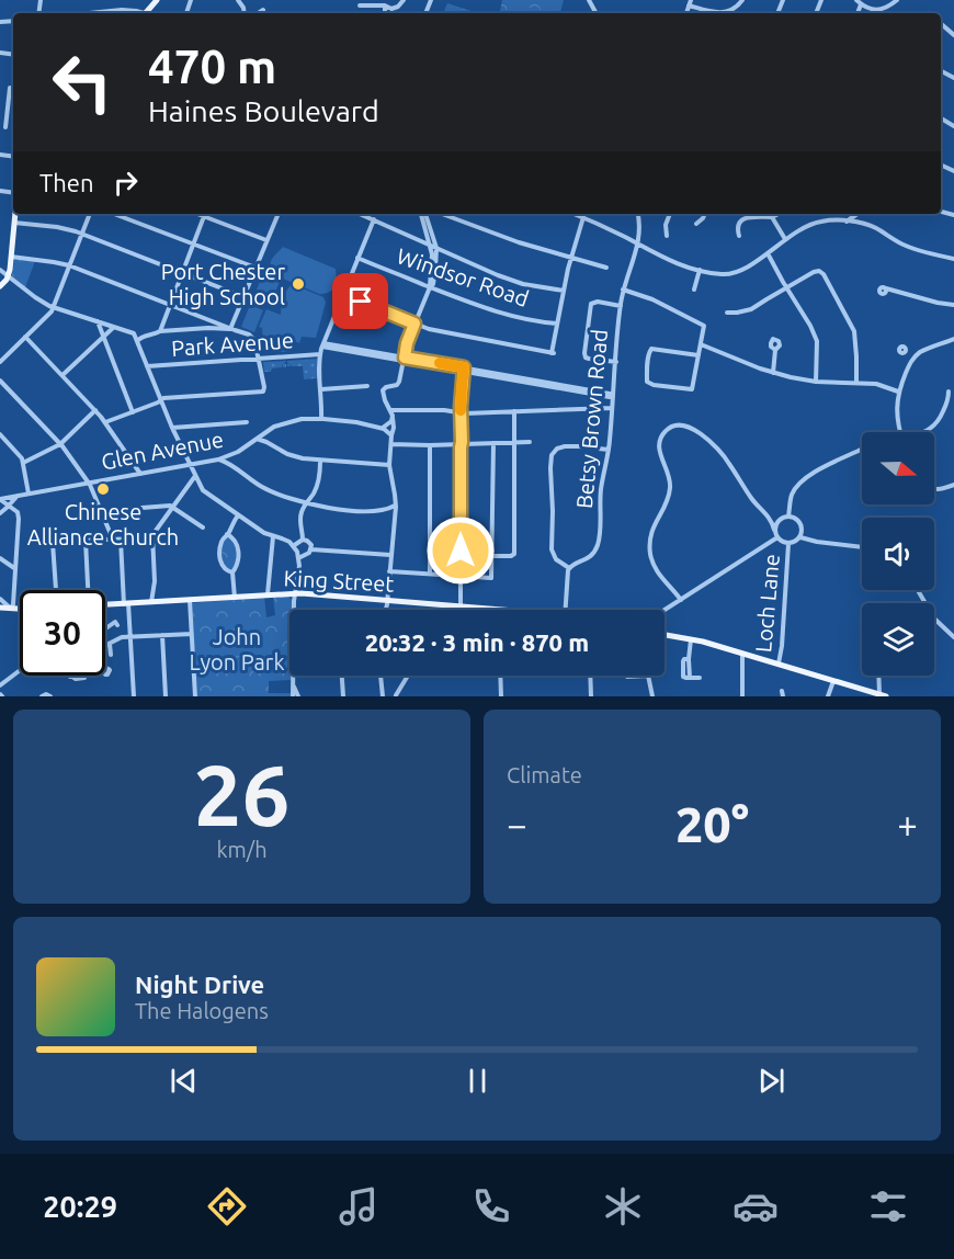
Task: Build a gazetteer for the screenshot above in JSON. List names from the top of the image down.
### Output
{
  "streets": {
    "main road": ["King Street"],
    "street": [
      "Windsor Road",
      "Park Avenue",
      "Betsy Brown Road",
      "Glen Avenue",
      "Loch Lane"
    ]
  },
  "parks": ["John Lyon Park"],
  "places": ["Port Chester High School", "Chinese Alliance Church"],
  "north": "right",
  "page": {
    "turn": ["470 m", "Haines Boulevard"],
    "then": "Then",
    "limit": "30",
    "trip": "20:32 · 3 min · 870 m",
    "tile": [
      ["26", "km/h"],
      "Climate"
    ],
    "heat": ["−", "20°", "+"],
    "song": ["Night Drive", "The Halogens"],
    "tabs": "20:29"
  }
}
